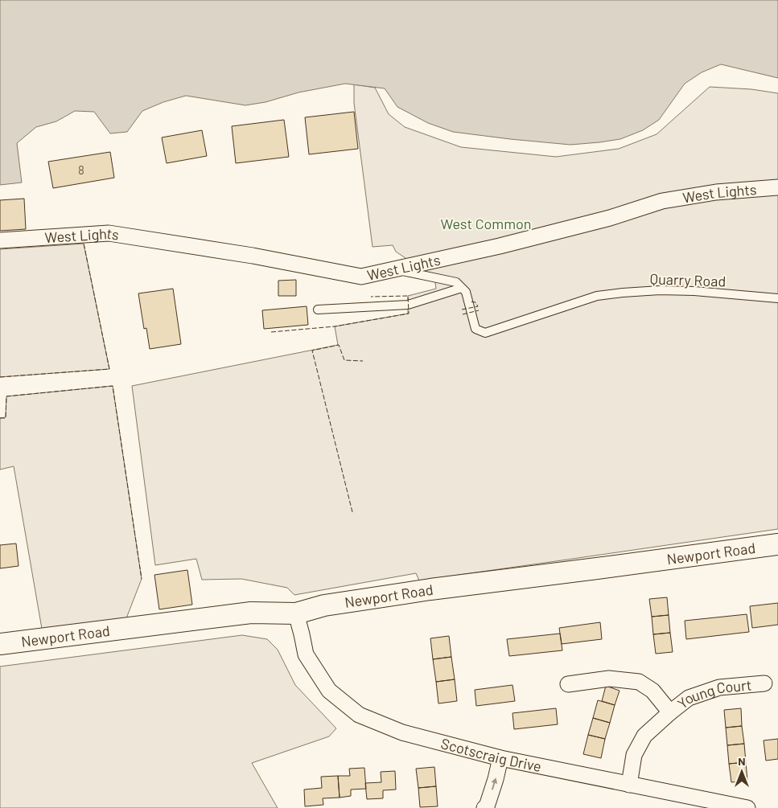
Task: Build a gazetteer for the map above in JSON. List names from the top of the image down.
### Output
{
  "streets": {
    "main road": ["Newport Road"],
    "street": ["West Lights", "Young Court", "Scotscraig Drive"],
    "lane": ["Quarry Road"]
  },
  "crossings": [
    ["Newport Road", "Scotscraig Drive"],
    ["Young Court", "Scotscraig Drive"]
  ],
  "parks": ["West Common"],
  "house_numbers": ["8"],
  "north": "top"
}
